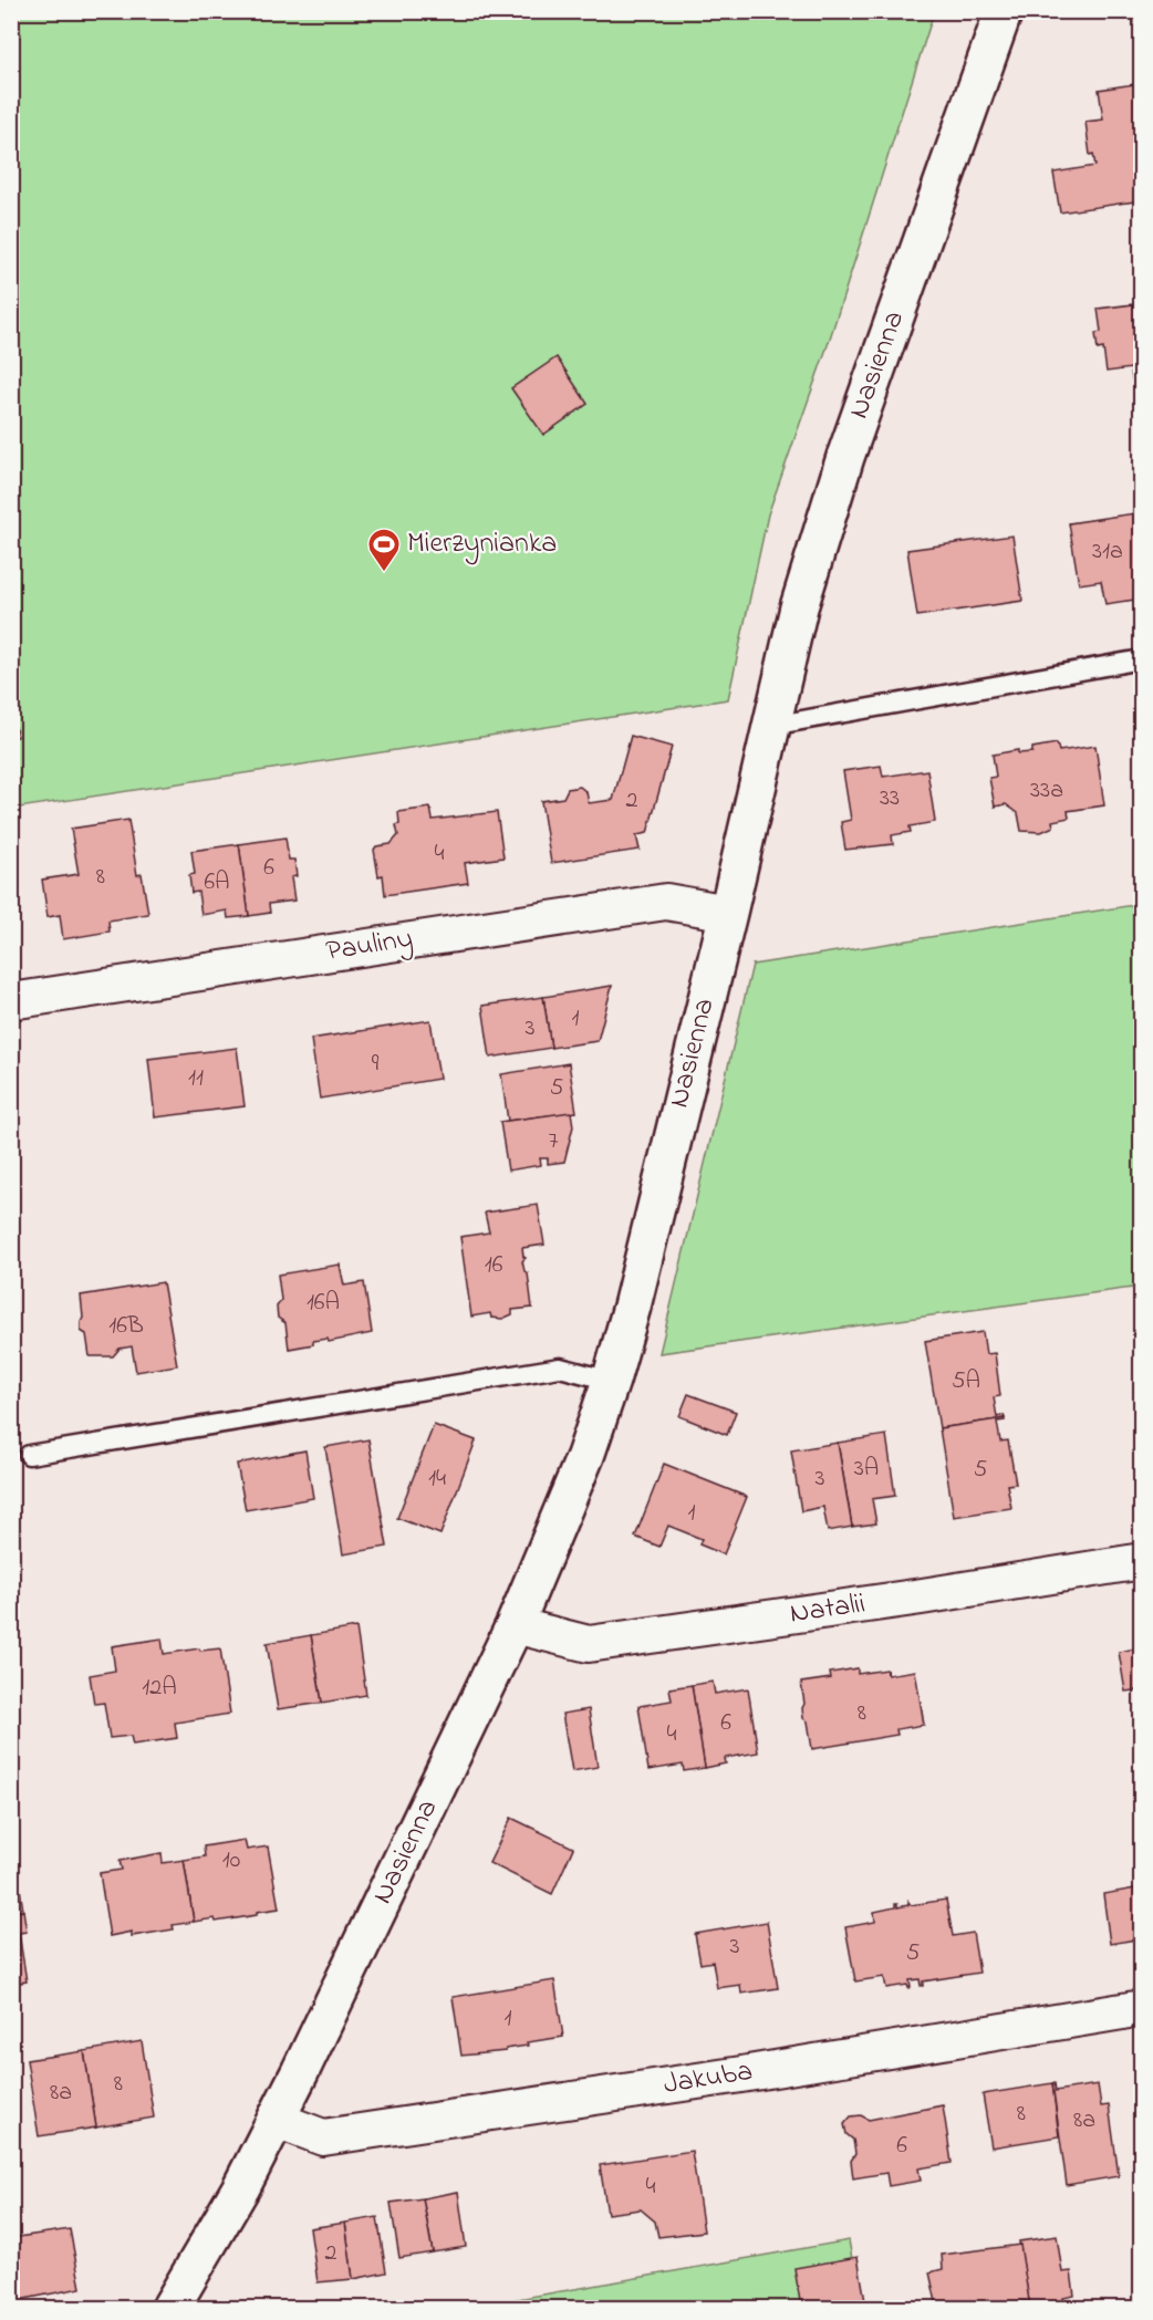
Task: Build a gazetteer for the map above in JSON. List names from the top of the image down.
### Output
{
  "streets": {
    "street": [
      "Nasienna",
      "Pauliny",
      "Natalii",
      "Jakuba"
    ]
  },
  "crossings": [
    ["Nasienna", "Pauliny"],
    ["Nasienna", "Natalii"],
    ["Nasienna", "Jakuba"]
  ],
  "places": {
    "sports": ["Mierzynianka"]
  },
  "house_numbers": [
    "31a",
    "33a",
    "33",
    "2",
    "4",
    "6",
    "8",
    "6A",
    "1",
    "3",
    "9",
    "11",
    "5",
    "7",
    "16",
    "16A",
    "16B",
    "5A",
    "3A",
    "5",
    "14",
    "3",
    "1",
    "12A",
    "8",
    "6",
    "4",
    "10",
    "3",
    "5",
    "1",
    "8",
    "8a",
    "8",
    "8a",
    "6",
    "4",
    "2"
  ]
}
